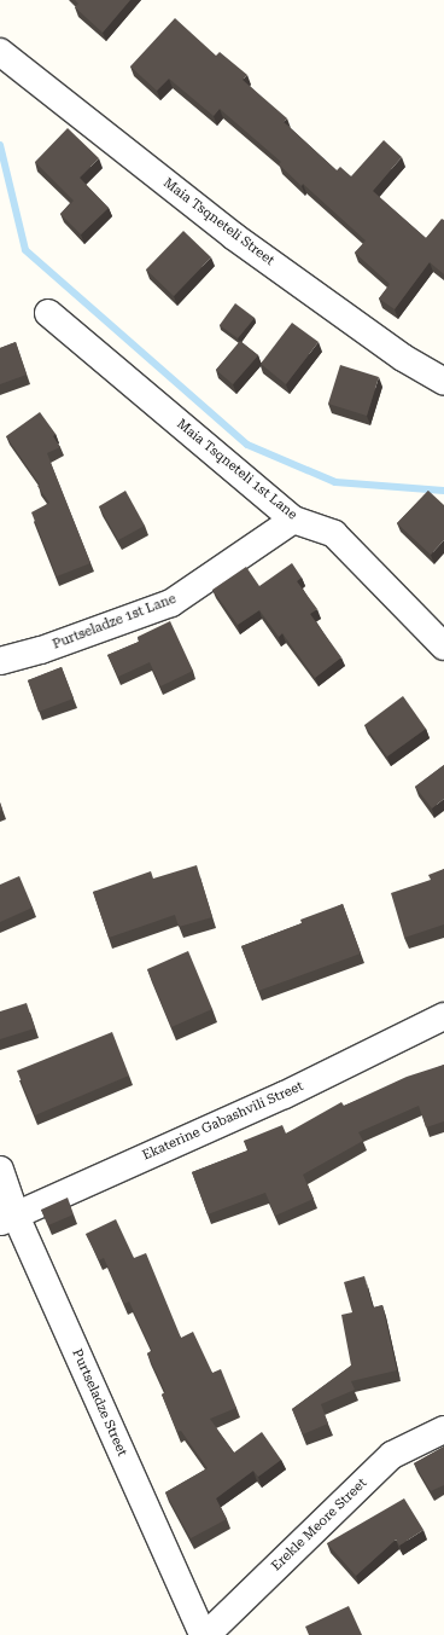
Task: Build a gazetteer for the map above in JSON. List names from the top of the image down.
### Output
{
  "streets": {
    "street": [
      "Maia Tsqneteli Street",
      "Maia Tsqneteli 1st Lane",
      "Purtseladze 1st Lane",
      "Ekaterine Gabashvili Street",
      "Purtseladze Street",
      "Erekle Meore Street"
    ]
  },
  "crossings": [
    ["Maia Tsqneteli 1st Lane", "Purtseladze 1st Lane"],
    ["Ekaterine Gabashvili Street", "Purtseladze Street"]
  ]
}
